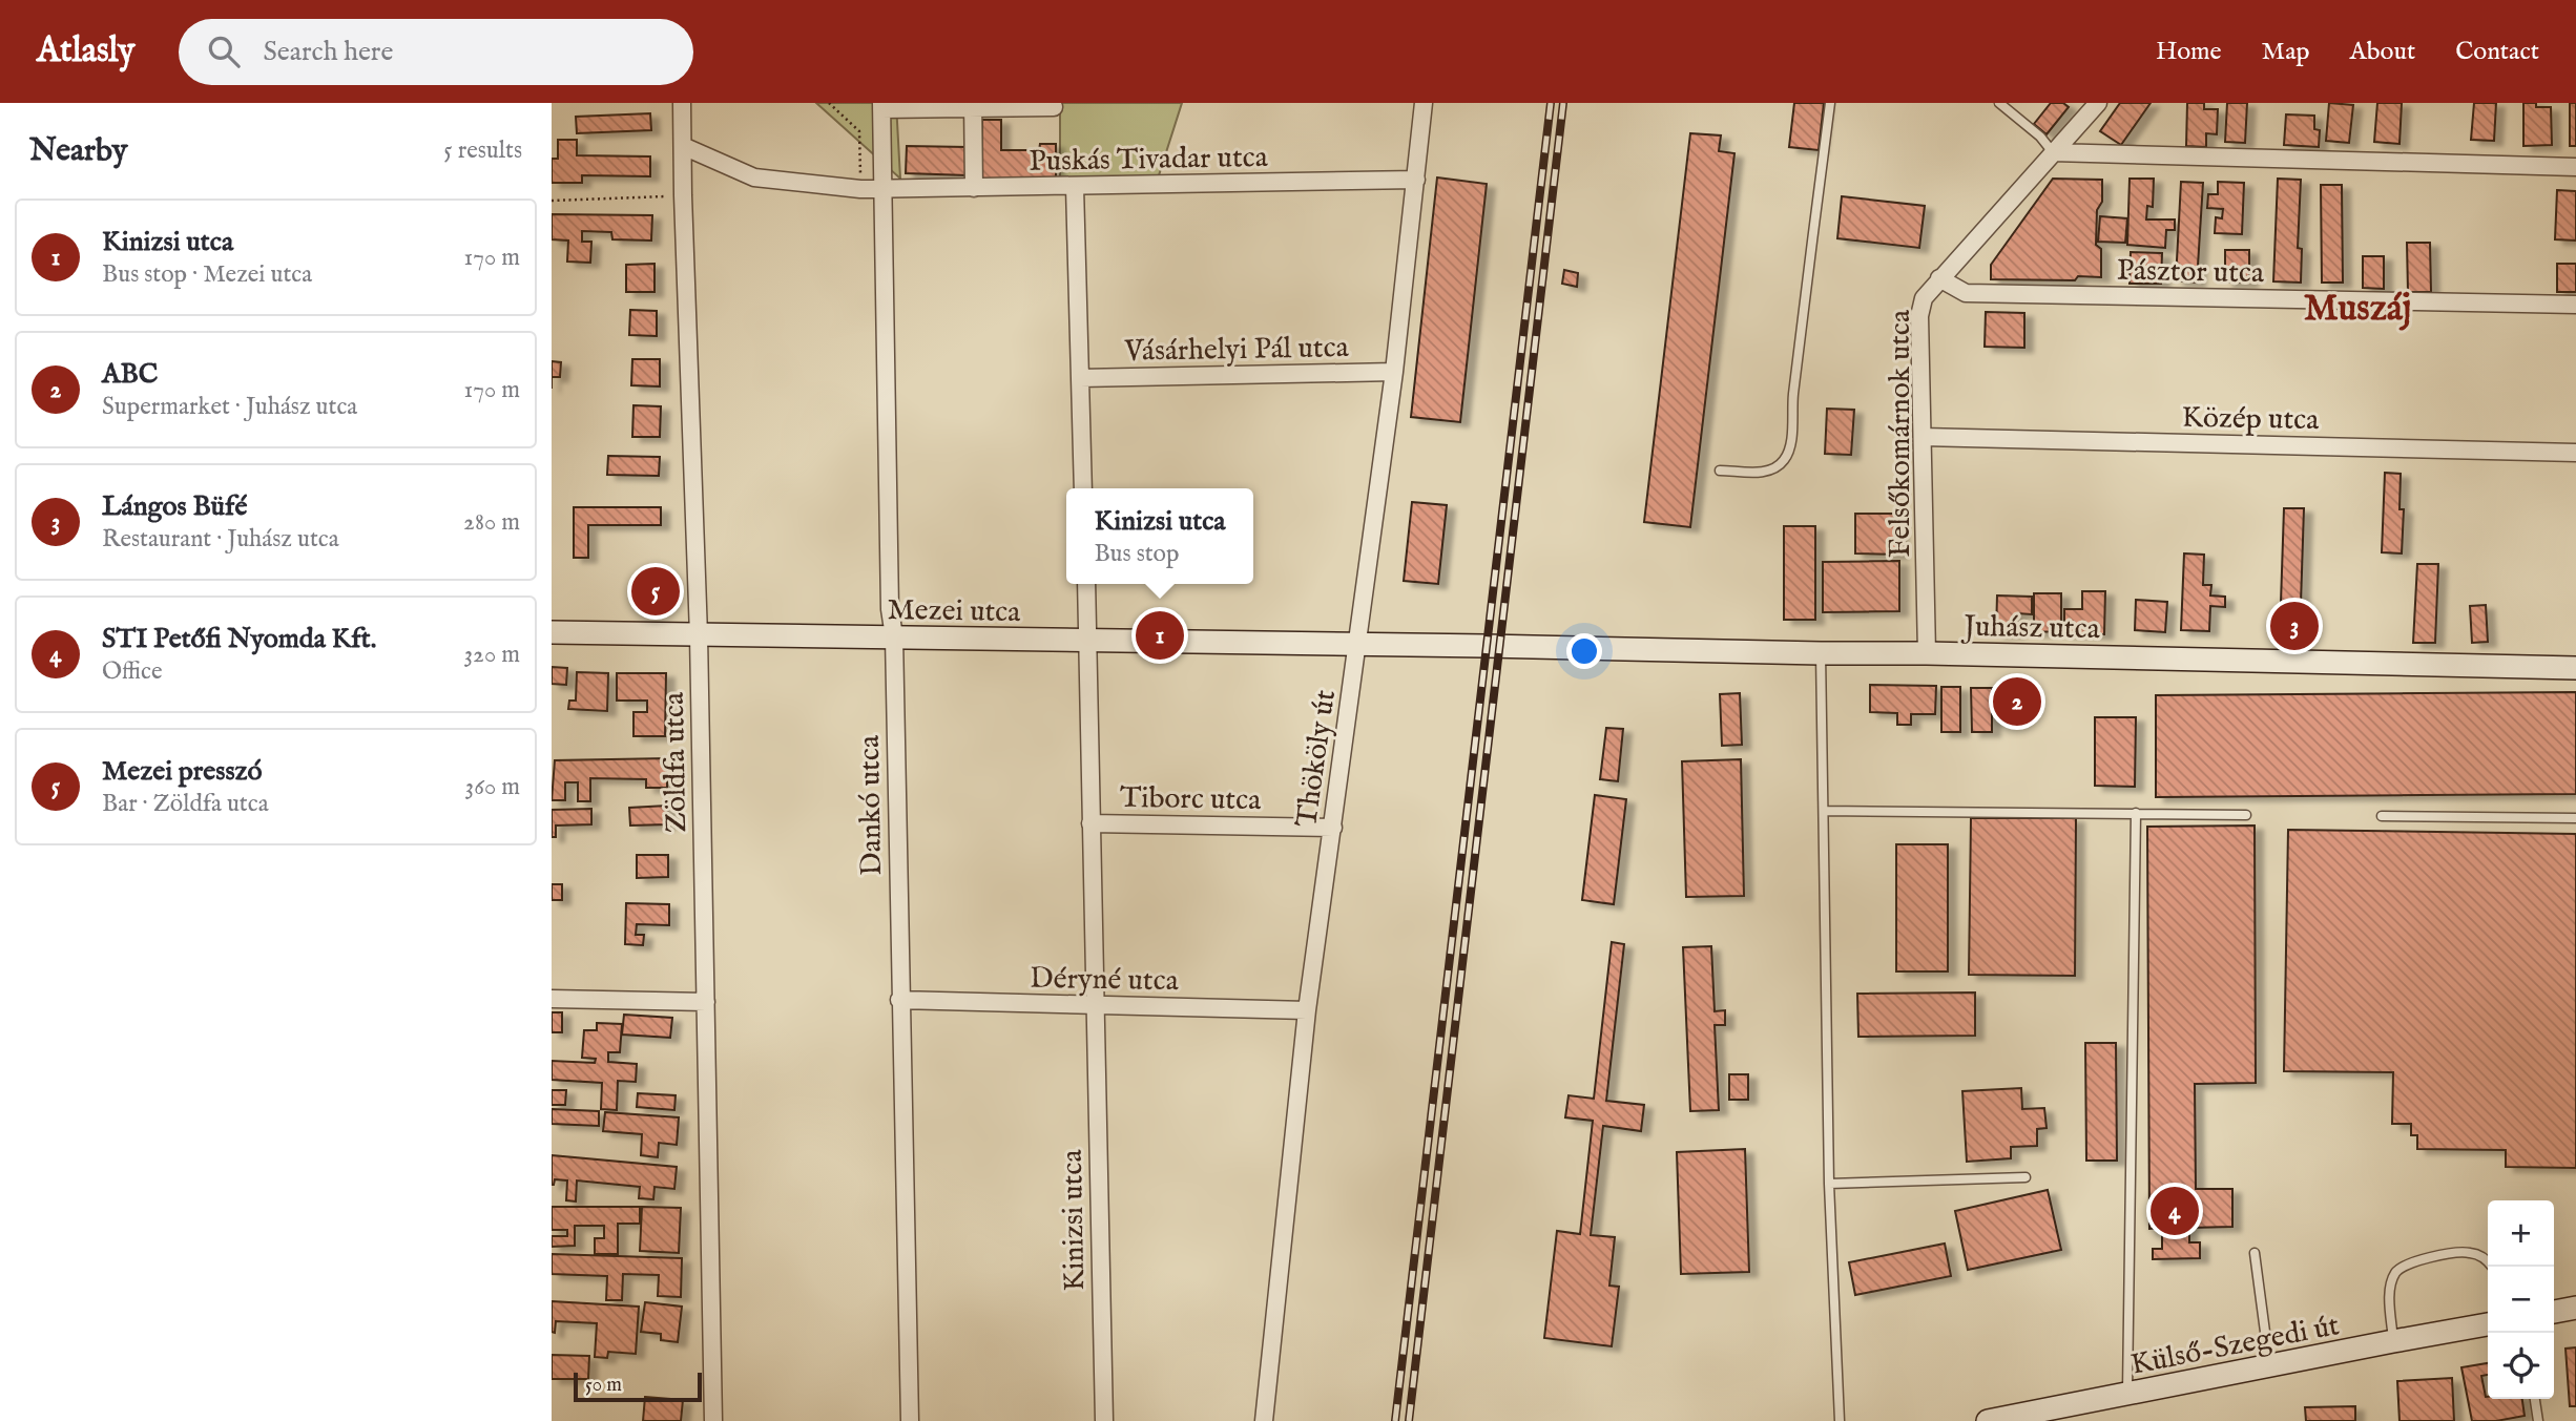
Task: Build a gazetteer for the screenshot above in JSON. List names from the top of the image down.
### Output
{
  "streets": {
    "street": [
      "Puskás Tivadar utca",
      "Pásztor utca",
      "Vásárhelyi Pál utca",
      "Közép utca",
      "Felsőkomárnok utca",
      "Mezei utca",
      "Juhász utca",
      "Thököly út",
      "Zöldfa utca",
      "Tiborc utca",
      "Dankó utca",
      "Déryné utca",
      "Kinizsi utca",
      "Külső-Szegedi út"
    ]
  },
  "crossings": [
    ["Puskás Tivadar utca", "Thököly út"],
    ["Puskás Tivadar utca", "Zöldfa utca"],
    ["Puskás Tivadar utca", "Dankó utca"],
    ["Pásztor utca", "Felsőkomárnok utca"],
    ["Vásárhelyi Pál utca", "Thököly út"],
    ["Közép utca", "Felsőkomárnok utca"],
    ["Felsőkomárnok utca", "Juhász utca"],
    ["Mezei utca", "Juhász utca"],
    ["Mezei utca", "Thököly út"],
    ["Mezei utca", "Zöldfa utca"],
    ["Mezei utca", "Dankó utca"],
    ["Mezei utca", "Kinizsi utca"],
    ["Thököly út", "Tiborc utca"],
    ["Thököly út", "Déryné utca"],
    ["Tiborc utca", "Kinizsi utca"],
    ["Dankó utca", "Déryné utca"],
    ["Déryné utca", "Kinizsi utca"]
  ],
  "districts": ["Muszáj"],
  "scale_bar": "50 m",
  "page": {
    "header": "Atlasly",
    "search": "Search here",
    "nav": [
      "Home",
      "Map",
      "About",
      "Contact"
    ],
    "heading": ["Nearby", "5 results"],
    "list": [
      {
        "mark": "1",
        "name": "Kinizsi utca",
        "note": "Bus stop · Mezei utca",
        "value": "170 m"
      },
      {
        "mark": "2",
        "name": "ABC",
        "note": "Supermarket · Juhász utca",
        "value": "170 m"
      },
      {
        "mark": "3",
        "name": "Lángos Büfé",
        "note": "Restaurant · Juhász utca",
        "value": "280 m"
      },
      {
        "mark": "4",
        "name": "STI Petőfi Nyomda Kft.",
        "note": "Office",
        "value": "320 m"
      },
      {
        "mark": "5",
        "name": "Mezei presszó",
        "note": "Bar · Zöldfa utca",
        "value": "360 m"
      }
    ],
    "popup": ["Kinizsi utca", "Bus stop"],
    "pins": [
      "5",
      "3",
      "1",
      "2",
      "4"
    ],
    "map_buttons": ["+", "−"],
    "scale": "50 m"
  }
}
